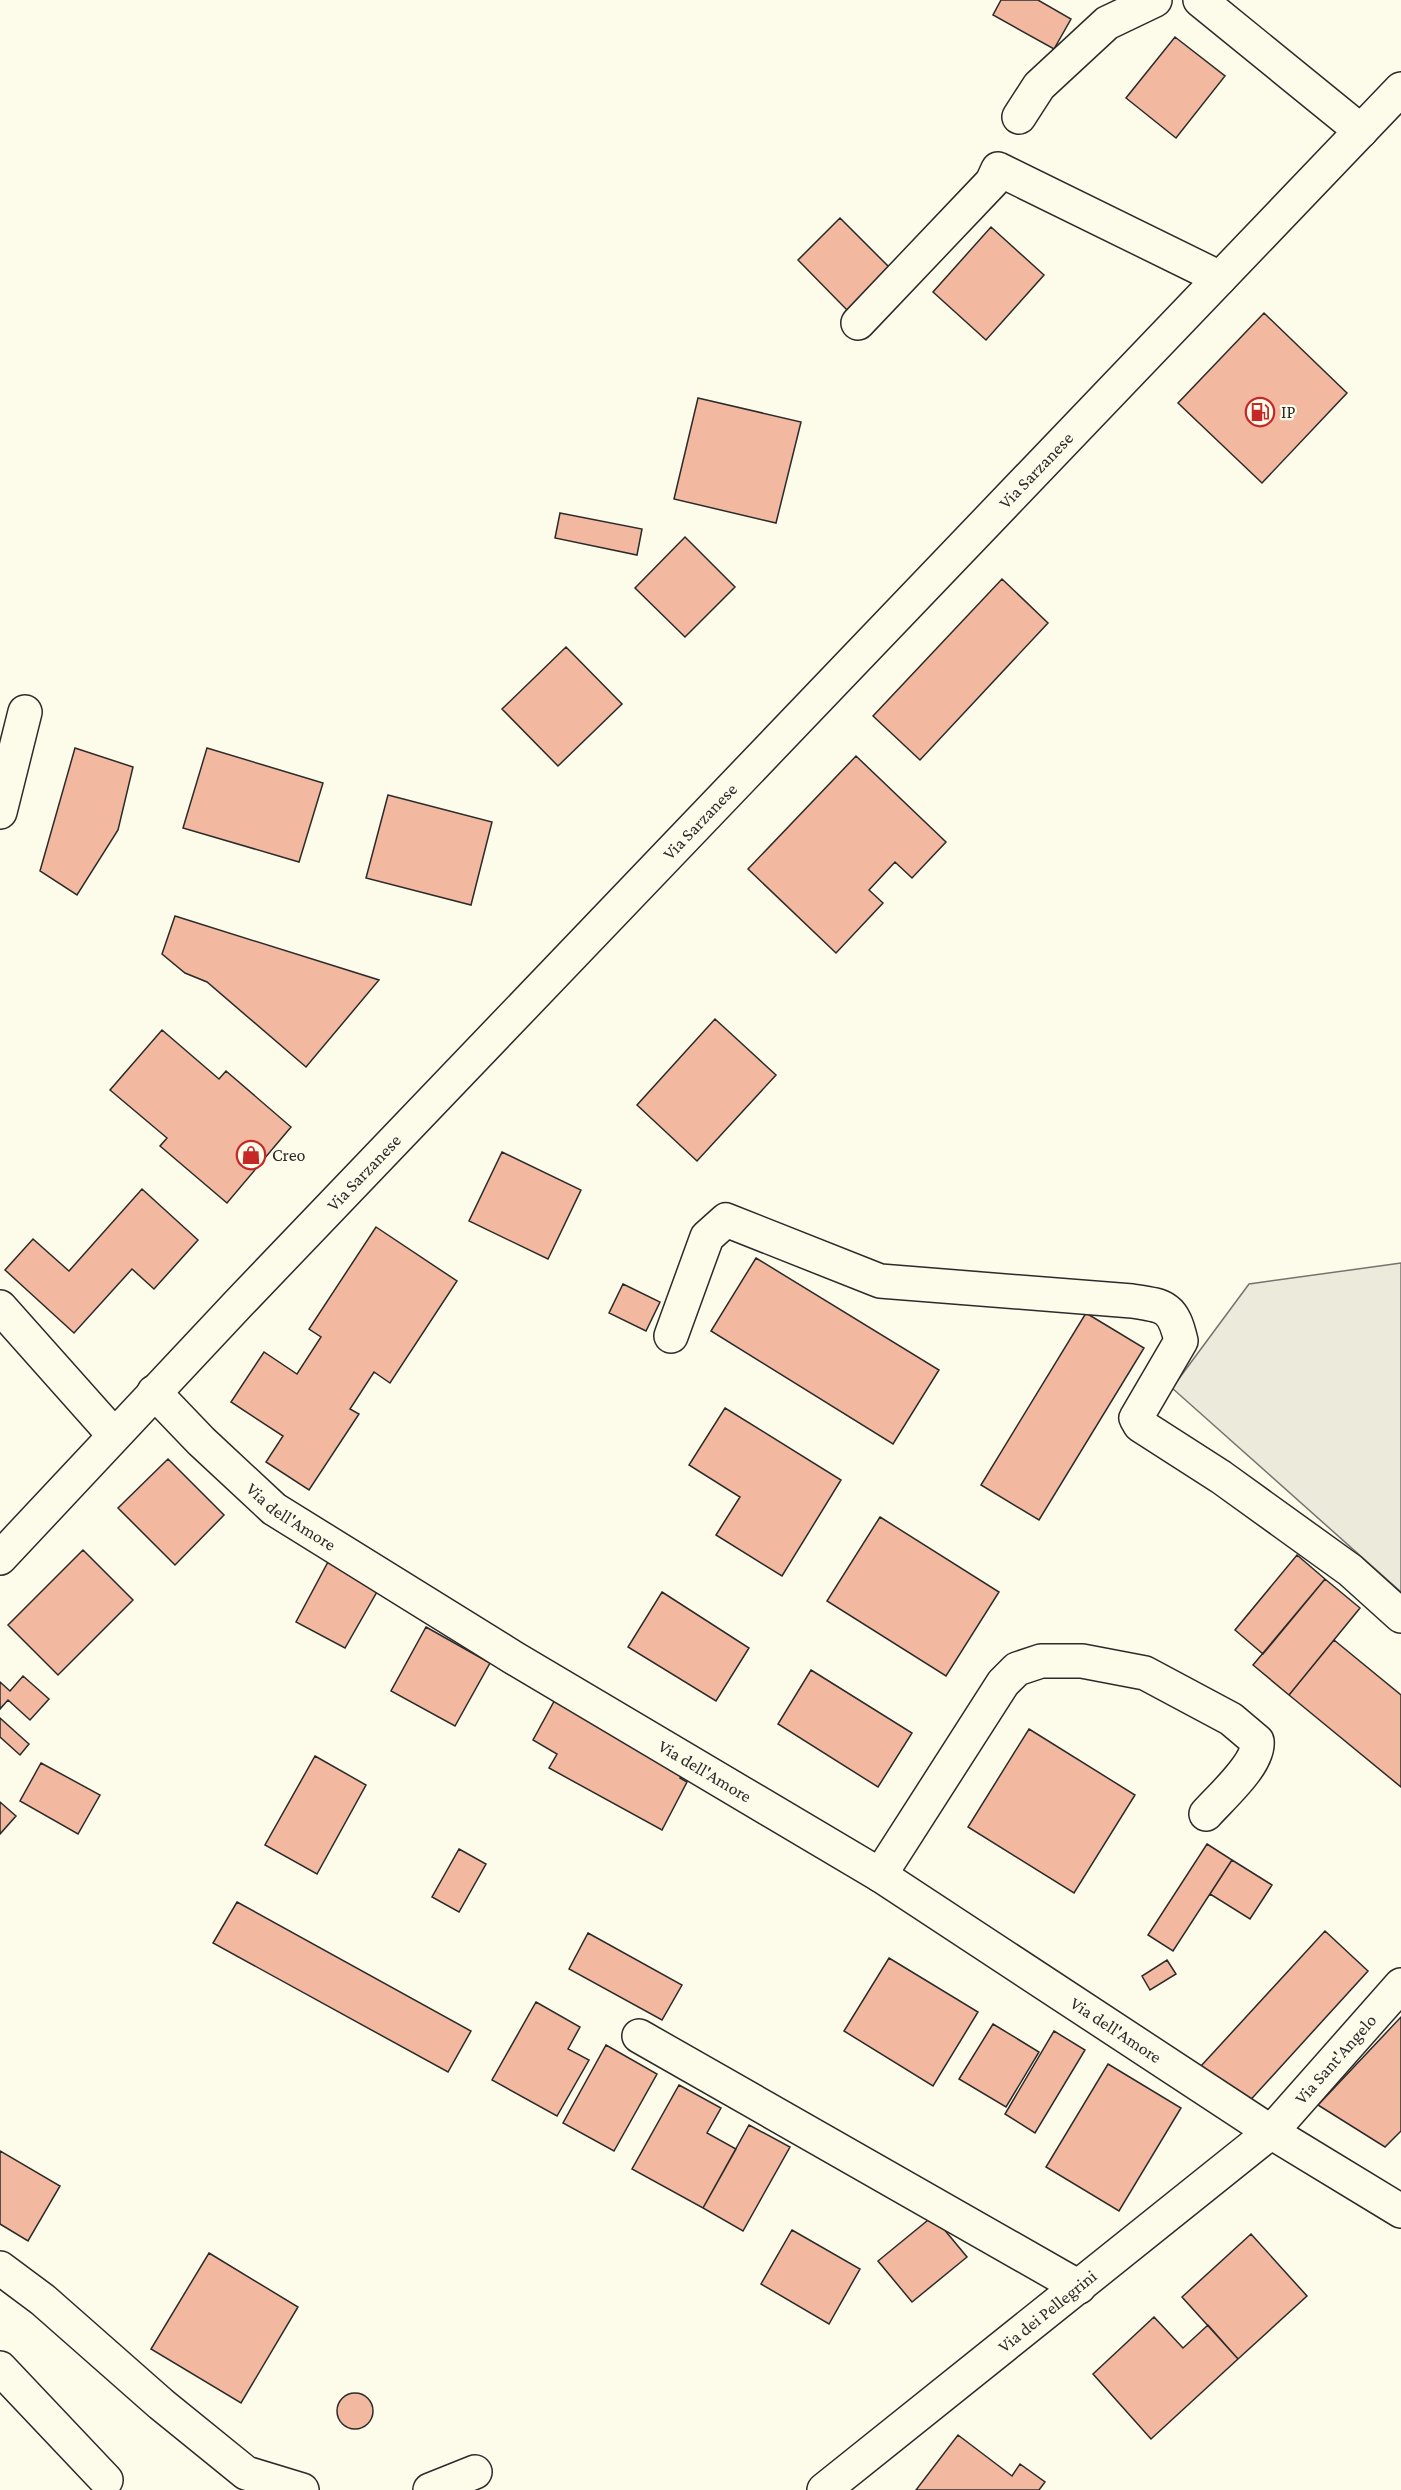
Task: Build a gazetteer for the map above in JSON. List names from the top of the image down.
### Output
{
  "streets": {
    "street": [
      "Via Sarzanese",
      "Via dell'Amore",
      "Via Sant'Angelo",
      "Via dei Pellegrini"
    ]
  },
  "crossings": [
    ["Via Sarzanese", "Via dell'Amore"],
    ["Via dell'Amore", "Via Sant'Angelo"],
    ["Via dell'Amore", "Via dei Pellegrini"],
    ["Via Sant'Angelo", "Via dei Pellegrini"]
  ],
  "places": {
    "fuel station": ["IP"],
    "shop": ["Creo"]
  }
}
